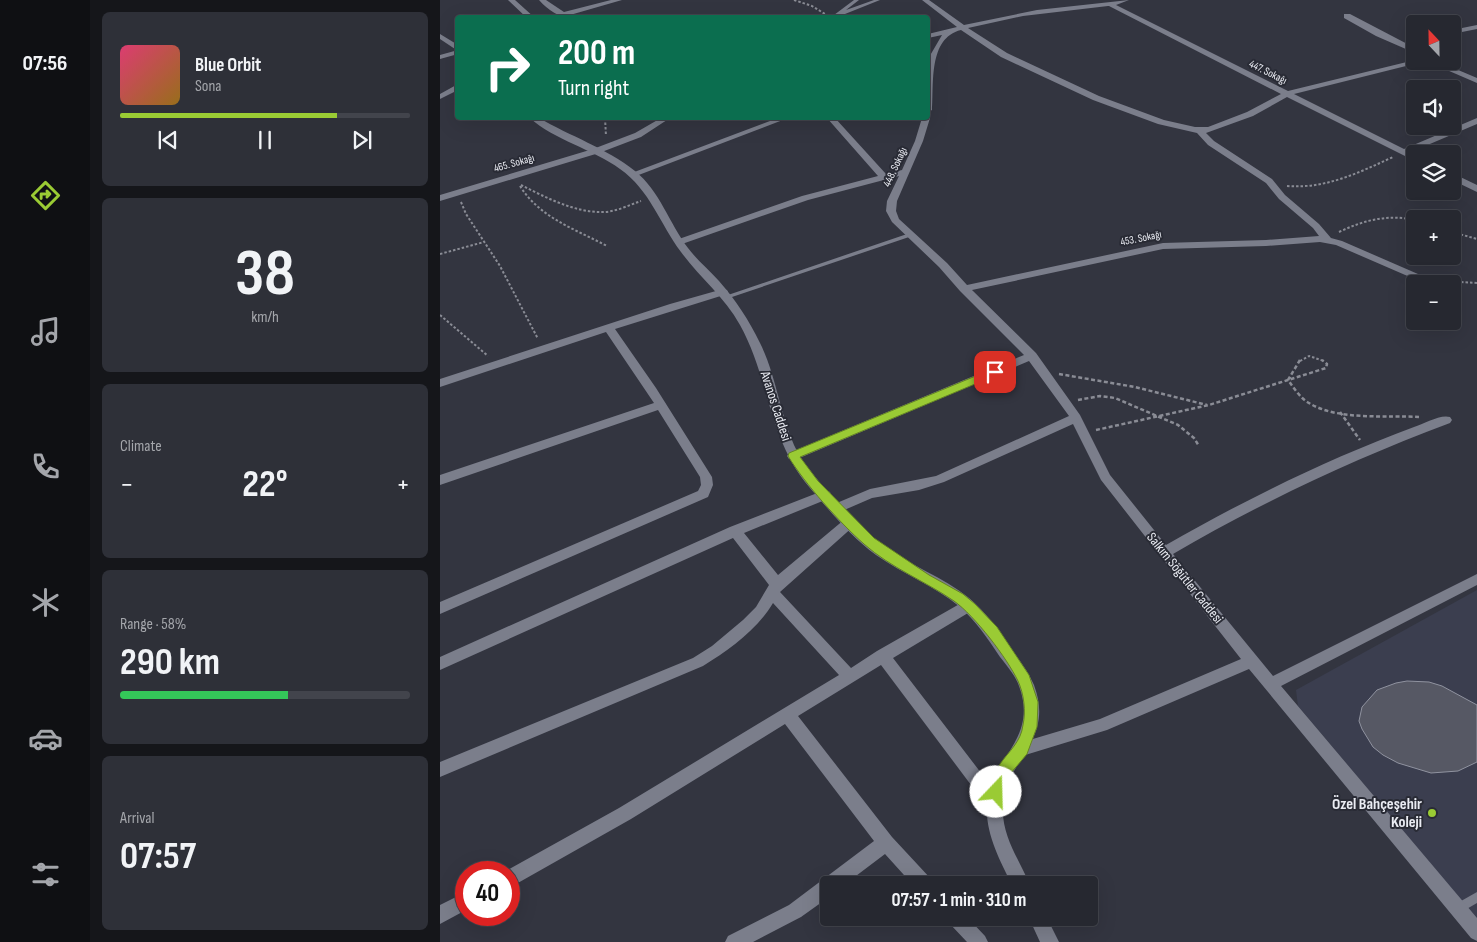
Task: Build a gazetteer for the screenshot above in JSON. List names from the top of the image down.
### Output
{
  "streets": {
    "street": [
      "447. Sokağı",
      "465. Sokağı",
      "448. Sokağı",
      "453. Sokağı",
      "Avanos Caddesi",
      "Salkım Söğütler Caddesi"
    ]
  },
  "crossings": [
    ["465. Sokağı", "Avanos Caddesi"],
    ["448. Sokağı", "Salkım Söğütler Caddesi"],
    ["453. Sokağı", "Salkım Söğütler Caddesi"]
  ],
  "places": ["Özel Bahçeşehir Koleji"],
  "north": "top",
  "page": {
    "tabs": "07:56",
    "map_buttons": ["+", "−"],
    "turn": ["200 m", "Turn right"],
    "song": ["Blue Orbit", "Sona"],
    "tile": [
      ["38", "km/h"],
      "Climate",
      ["Range · 58%", "290 km"],
      ["Arrival", "07:57"]
    ],
    "heat": ["−", "22°", "+"],
    "limit": "40",
    "trip": "07:57 · 1 min · 310 m"
  }
}
